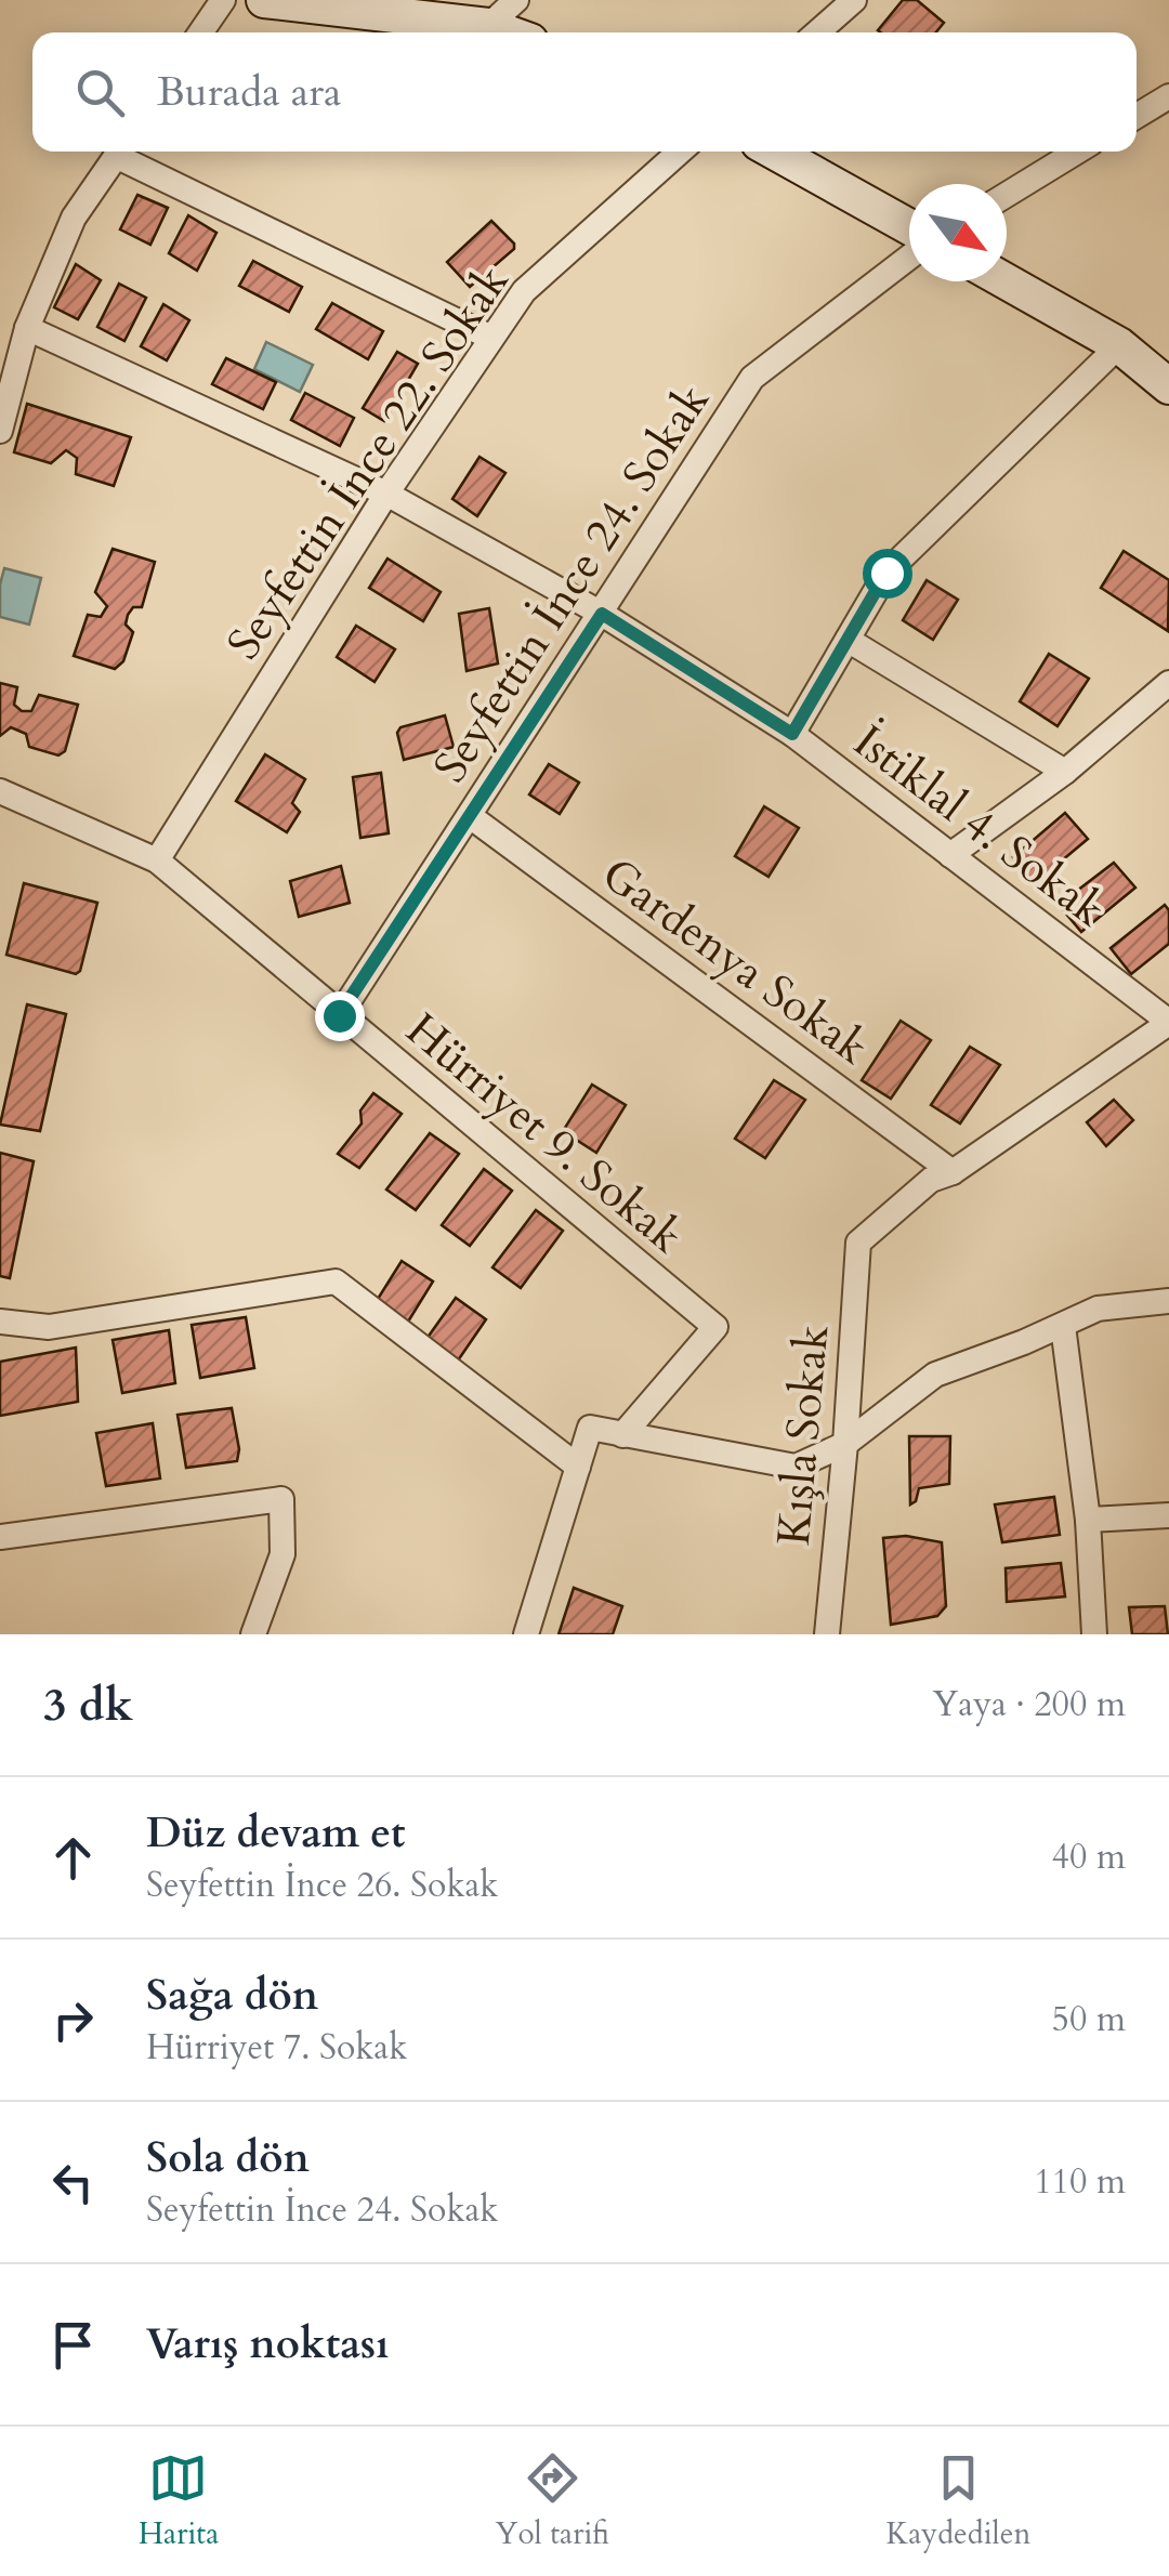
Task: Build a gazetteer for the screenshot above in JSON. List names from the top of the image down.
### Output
{
  "streets": {
    "street": [
      "Seyfettin İnce 22. Sokak",
      "Seyfettin İnce 24. Sokak",
      "İstiklal 4. Sokak",
      "Gardenya Sokak",
      "Hürriyet 9. Sokak",
      "Kışla Sokak"
    ]
  },
  "crossings": [
    ["Seyfettin İnce 22. Sokak", "İstiklal 4. Sokak"],
    ["Seyfettin İnce 22. Sokak", "Hürriyet 9. Sokak"],
    ["Seyfettin İnce 24. Sokak", "İstiklal 4. Sokak"],
    ["Seyfettin İnce 24. Sokak", "Gardenya Sokak"],
    ["Seyfettin İnce 24. Sokak", "Hürriyet 9. Sokak"],
    ["Gardenya Sokak", "Kışla Sokak"]
  ],
  "north": "bottom right",
  "page": {
    "search": "Burada ara",
    "heading": ["3 dk", "Yaya · 200 m"],
    "list": [
      ["Düz devam et", "Seyfettin İnce 26. Sokak", "40 m"],
      ["Sağa dön", "Hürriyet 7. Sokak", "50 m"],
      ["Sola dön", "Seyfettin İnce 24. Sokak", "110 m"],
      "Varış noktası"
    ],
    "nav": ["Harita", "Yol tarifi", "Kaydedilen"]
  }
}
